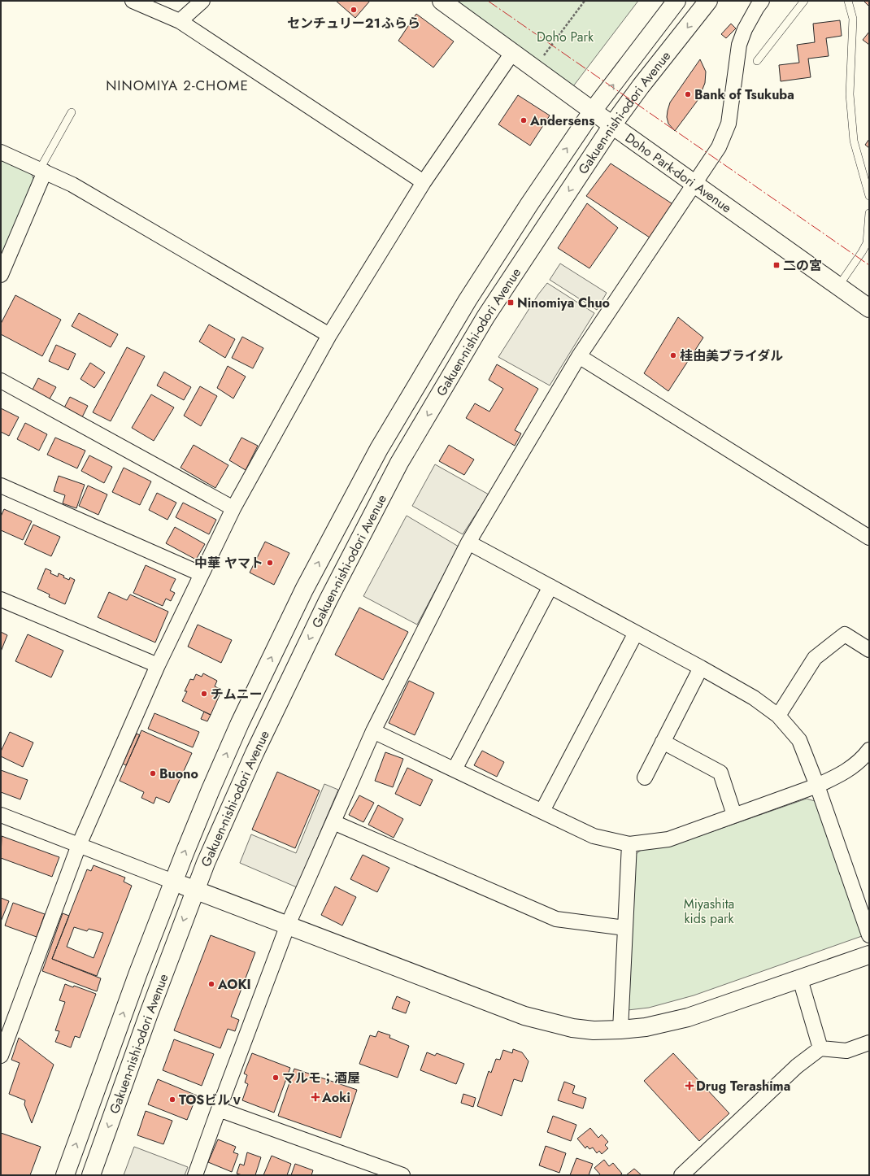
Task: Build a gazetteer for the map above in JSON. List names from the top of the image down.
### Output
{
  "streets": {
    "main road": ["Gakuen-nishi-odori Avenue", "Doho Park-dori Avenue"]
  },
  "crossings": [
    ["Gakuen-nishi-odori Avenue", "Doho Park-dori Avenue"]
  ],
  "districts": ["NINOMIYA 2-CHOME"],
  "parks": ["Doho Park", "Miyashita kids park"],
  "places": {
    "other": [
      "センチュリー２１ふらら",
      "Bank of Tsukuba",
      "Andersens",
      "桂由美ブライダル",
      "中華 ヤマト",
      "チムニー",
      "Buono",
      "AOKI",
      "マルモ；酒屋",
      "TOSビルⅴ"
    ],
    "transit": ["二の宮", "Ninomiya Chuo"],
    "health": ["Drug Terashima", "Aoki"]
  }
}
